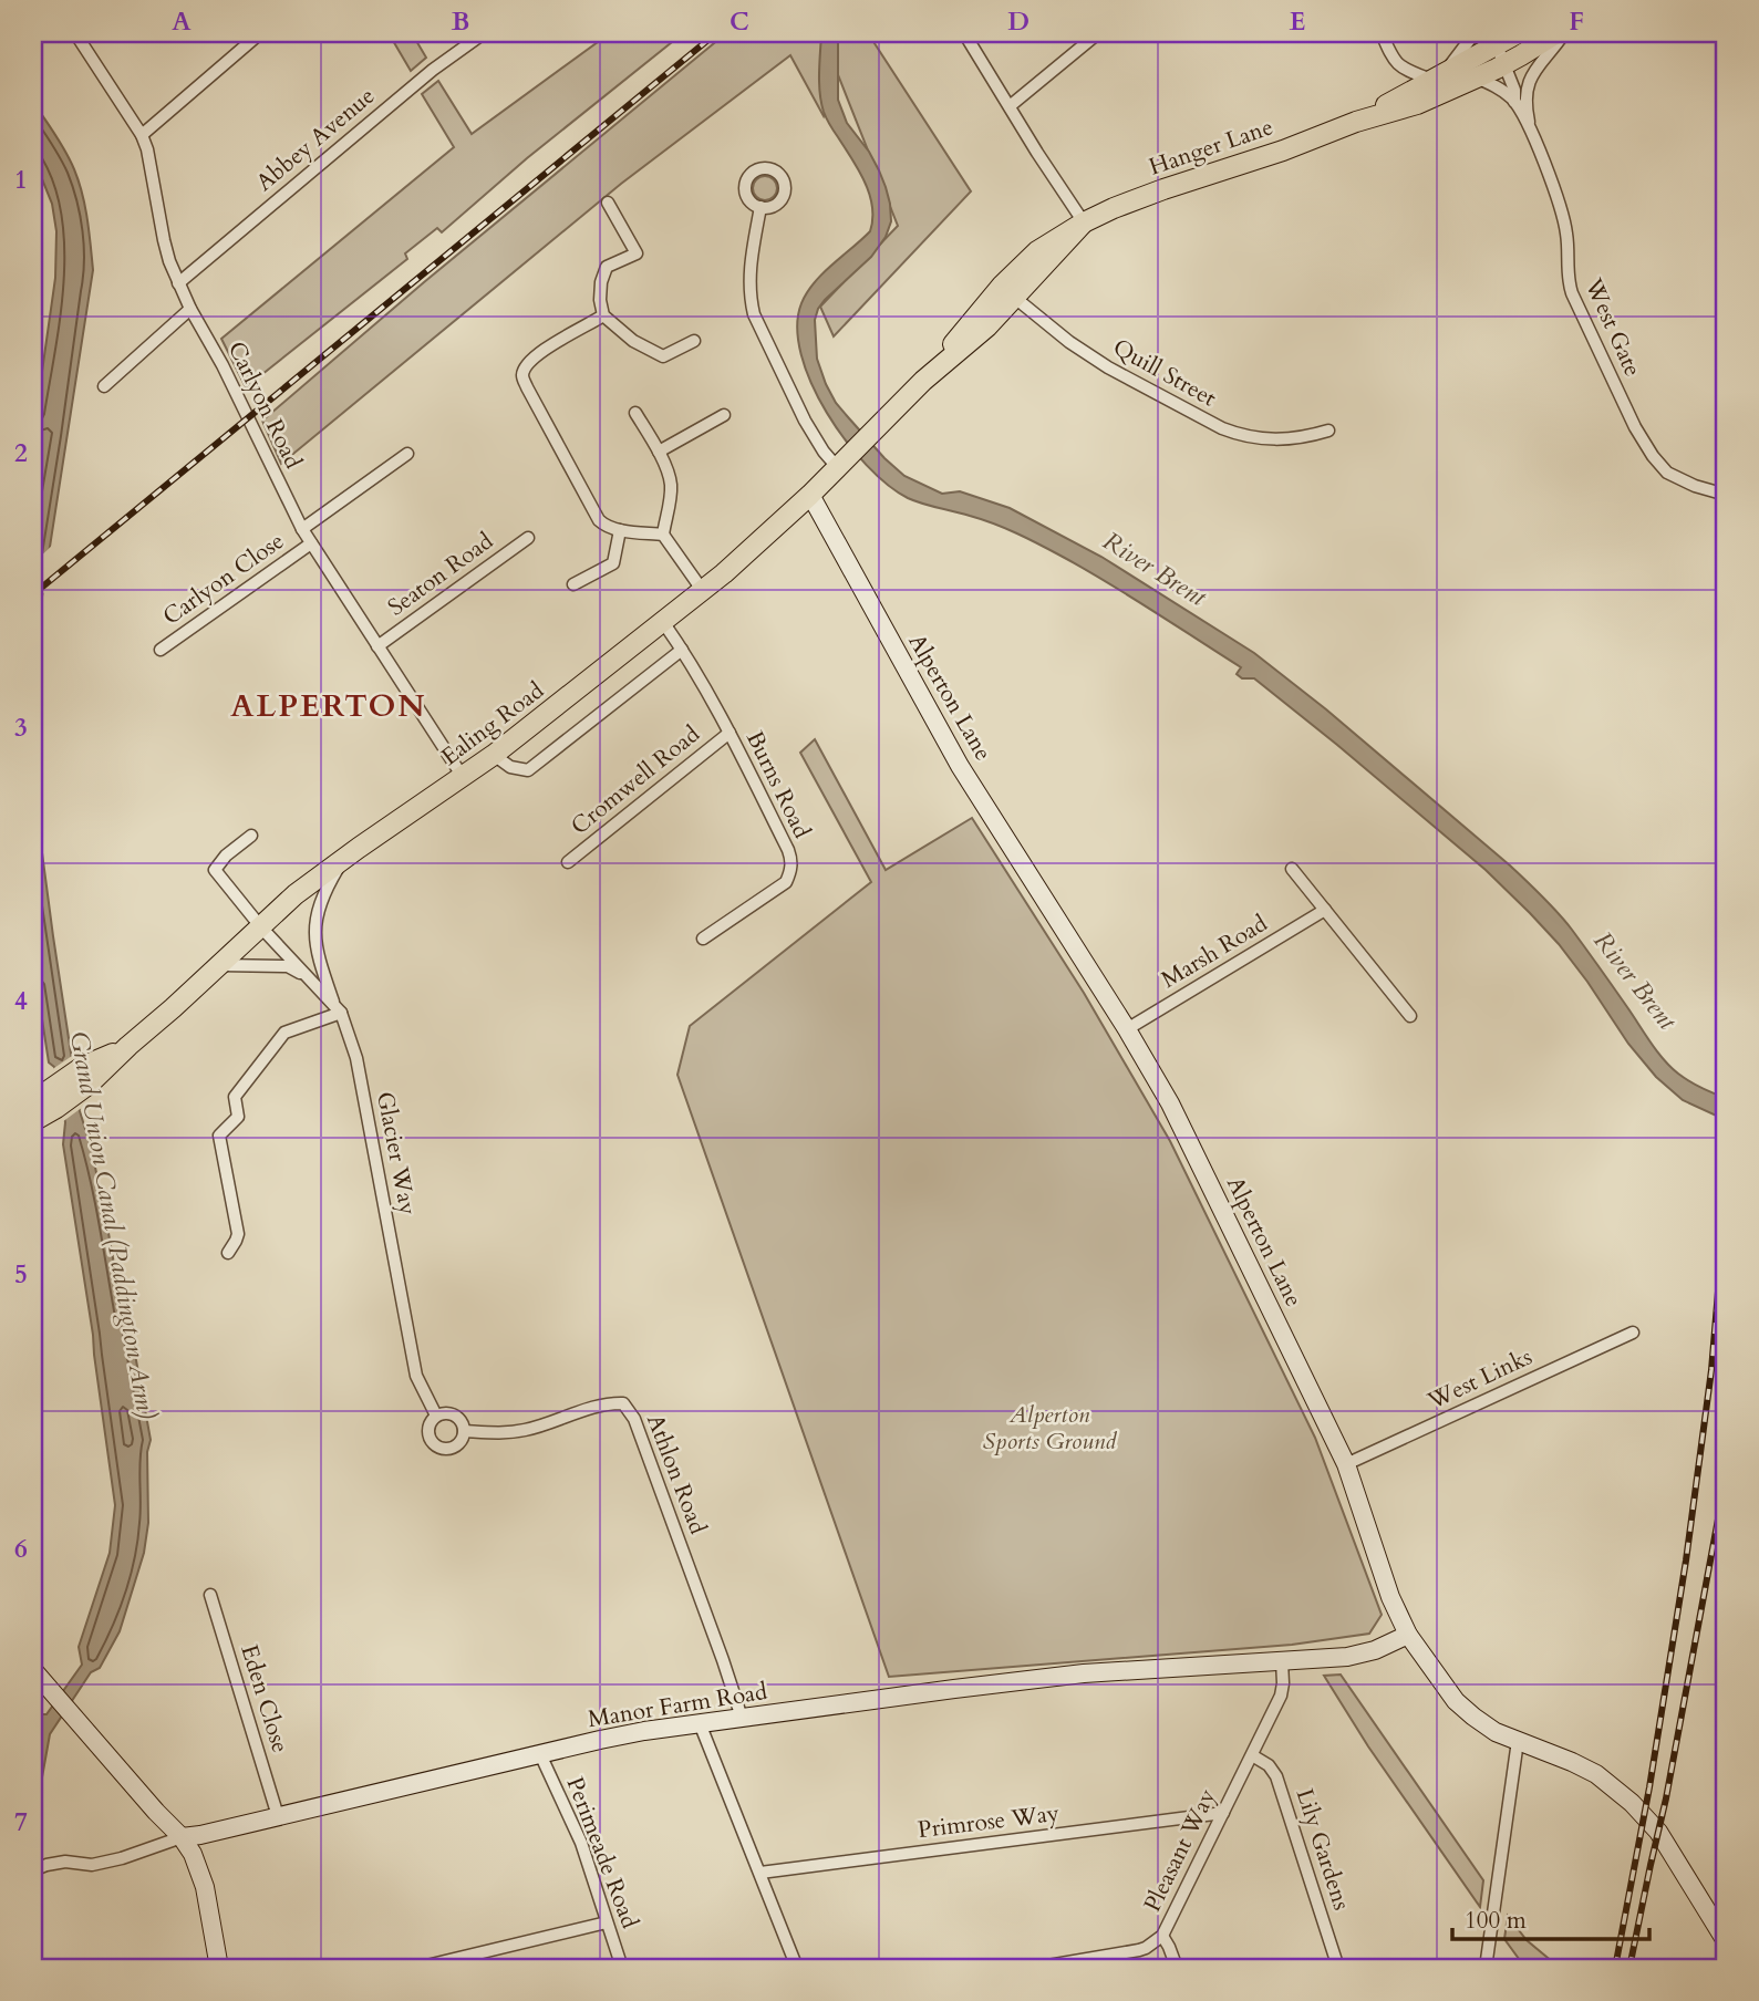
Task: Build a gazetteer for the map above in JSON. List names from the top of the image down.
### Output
{
  "streets": {
    "main road": [
      "Hanger Lane",
      "Alperton Lane",
      "Ealing Road",
      "Manor Farm Road"
    ],
    "street": [
      "Abbey Avenue",
      "West Gate",
      "Quill Street",
      "Carlyon Road",
      "Seaton Road",
      "Carlyon Close",
      "Cromwell Road",
      "Burns Road",
      "Marsh Road",
      "Glacier Way",
      "West Links",
      "Athlon Road",
      "Eden Close",
      "Primrose Way",
      "Lily Gardens",
      "Pleasant Way",
      "Perimeade Road"
    ]
  },
  "crossings": [
    ["Abbey Avenue", "Carlyon Road"],
    ["Hanger Lane", "West Gate"],
    ["Hanger Lane", "Quill Street"],
    ["Hanger Lane", "Ealing Road"],
    ["Carlyon Road", "Seaton Road"],
    ["Carlyon Road", "Carlyon Close"],
    ["Carlyon Road", "Ealing Road"],
    ["Alperton Lane", "Ealing Road"],
    ["Alperton Lane", "Marsh Road"],
    ["Alperton Lane", "West Links"],
    ["Alperton Lane", "Manor Farm Road"],
    ["Ealing Road", "Burns Road"],
    ["Ealing Road", "Glacier Way"],
    ["Cromwell Road", "Burns Road"],
    ["Glacier Way", "Athlon Road"],
    ["Athlon Road", "Manor Farm Road"],
    ["Eden Close", "Manor Farm Road"],
    ["Manor Farm Road", "Pleasant Way"],
    ["Manor Farm Road", "Perimeade Road"],
    ["Primrose Way", "Pleasant Way"],
    ["Lily Gardens", "Pleasant Way"]
  ],
  "districts": ["ALPERTON"],
  "water": ["River Brent", "Grand Union Canal (Paddington Arm)"],
  "parks": ["Alperton Sports Ground"],
  "scale_bar": "100 m",
  "grid": {
    "columns": [
      "A",
      "B",
      "C",
      "D",
      "E",
      "F"
    ],
    "rows": [
      "1",
      "2",
      "3",
      "4",
      "5",
      "6",
      "7"
    ]
  }
}
